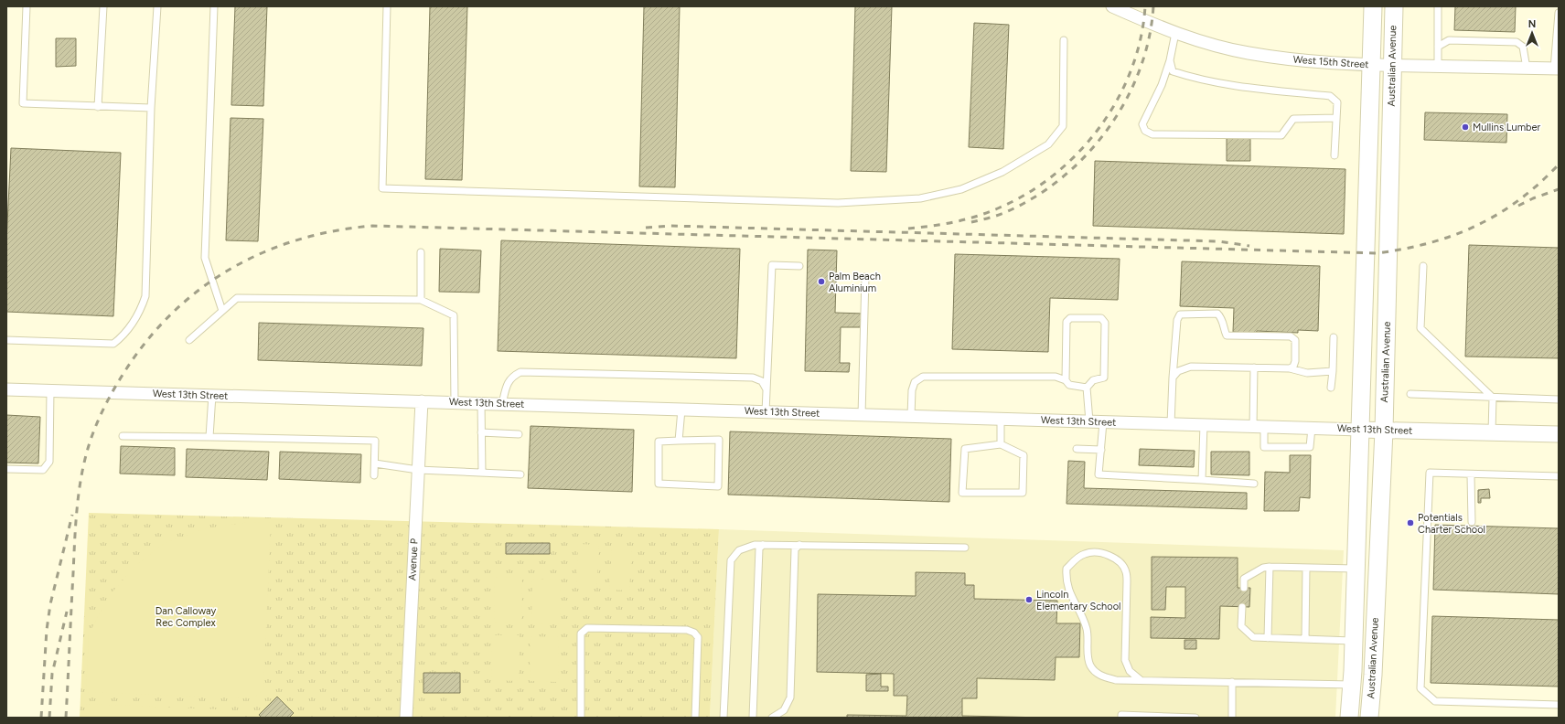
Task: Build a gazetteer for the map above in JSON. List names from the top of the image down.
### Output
{
  "streets": {
    "main road": ["Australian Avenue"],
    "street": ["West 15th Street", "West 13th Street", "Avenue P"]
  },
  "crossings": [
    ["West 15th Street", "Australian Avenue"],
    ["Australian Avenue", "West 13th Street"],
    ["West 13th Street", "Avenue P"]
  ],
  "parks": ["Dan Calloway Rec Complex"],
  "places": [
    "Mullins Lumber",
    "Palm Beach Aluminium",
    "Potentials Charter School",
    "Lincoln Elementary School"
  ],
  "north": "top"
}
